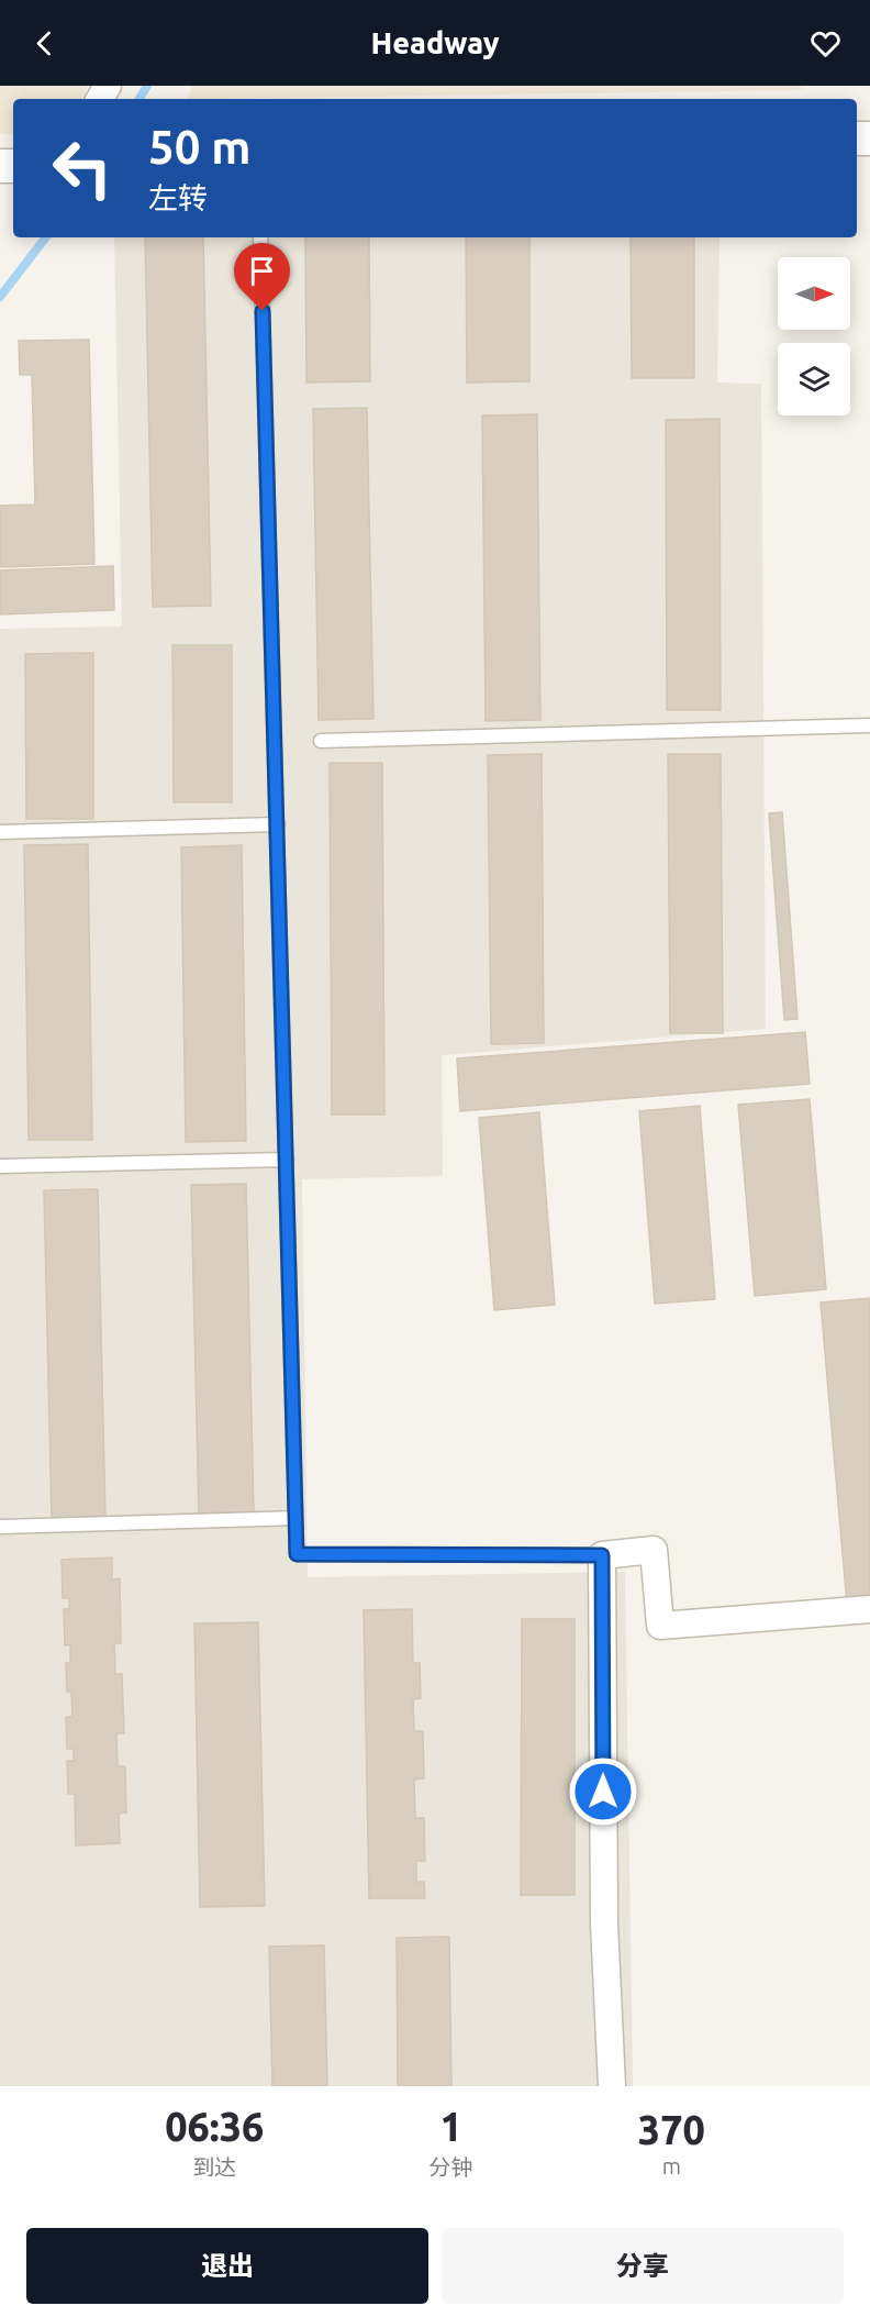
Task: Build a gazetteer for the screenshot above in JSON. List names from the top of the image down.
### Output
{
  "north": "right",
  "page": {
    "header": "Headway",
    "turn": ["50 m", "左转"],
    "eta": [
      "06:36",
      "到达",
      "1",
      "分钟",
      "370",
      "m"
    ],
    "buttons": ["退出", "分享"]
  }
}
